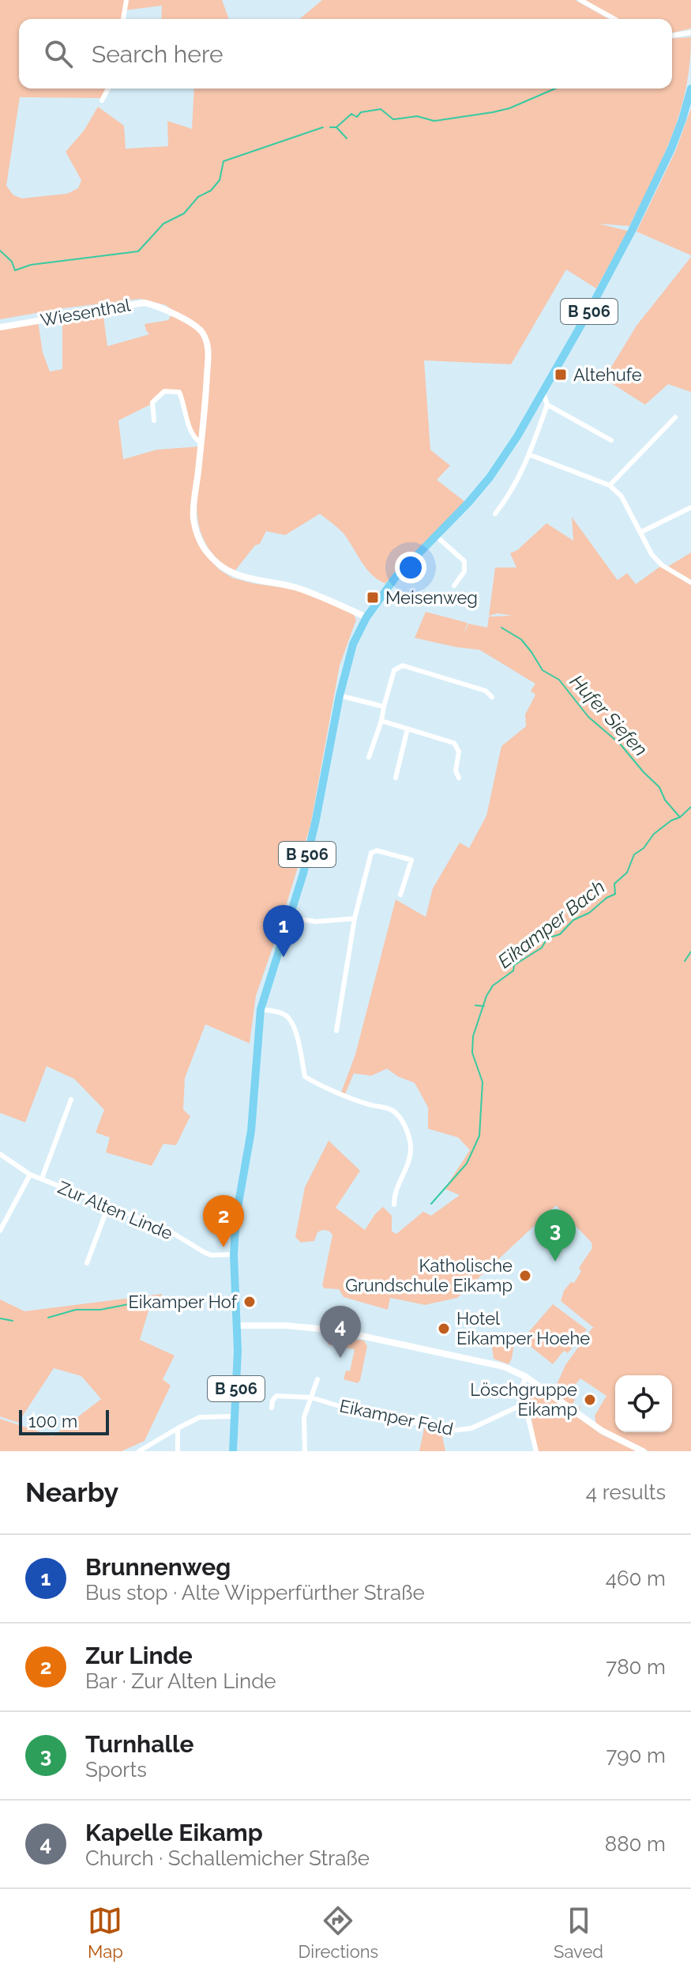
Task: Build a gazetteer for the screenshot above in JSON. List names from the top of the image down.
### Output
{
  "streets": {
    "main road": ["B 506"],
    "street": ["Wiesenthal", "Zur Alten Linde", "Eikamper Feld"]
  },
  "crossings": [
    ["B 506", "Wiesenthal"],
    ["B 506", "Zur Alten Linde"]
  ],
  "water": ["Hufer Siefen", "Eikamper Bach"],
  "places": {
    "transit": ["Altehufe", "Meisenweg"],
    "other": [
      "Katholische Grundschule Eikamp",
      "Eikamper Hof",
      "Hotel Eikamper Hoehe",
      "Löschgruppe Eikamp"
    ]
  },
  "scale_bar": "100 m",
  "page": {
    "search": "Search here",
    "pins": [
      "1",
      "2",
      "3",
      "4"
    ],
    "scale": "100 m",
    "heading": ["Nearby", "4 results"],
    "list": [
      {
        "mark": "1",
        "name": "Brunnenweg",
        "note": "Bus stop · Alte Wipperfürther Straße",
        "value": "460 m"
      },
      {
        "mark": "2",
        "name": "Zur Linde",
        "note": "Bar · Zur Alten Linde",
        "value": "780 m"
      },
      {
        "mark": "3",
        "name": "Turnhalle",
        "note": "Sports",
        "value": "790 m"
      },
      {
        "mark": "4",
        "name": "Kapelle Eikamp",
        "note": "Church · Schallemicher Straße",
        "value": "880 m"
      }
    ],
    "nav": ["Map", "Directions", "Saved"]
  }
}
